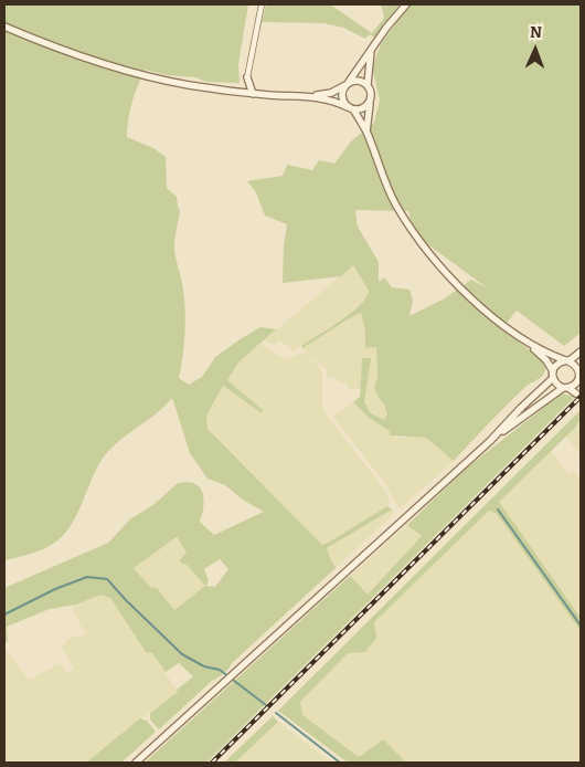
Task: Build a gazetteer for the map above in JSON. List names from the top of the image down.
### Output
{
  "north": "top"
}
